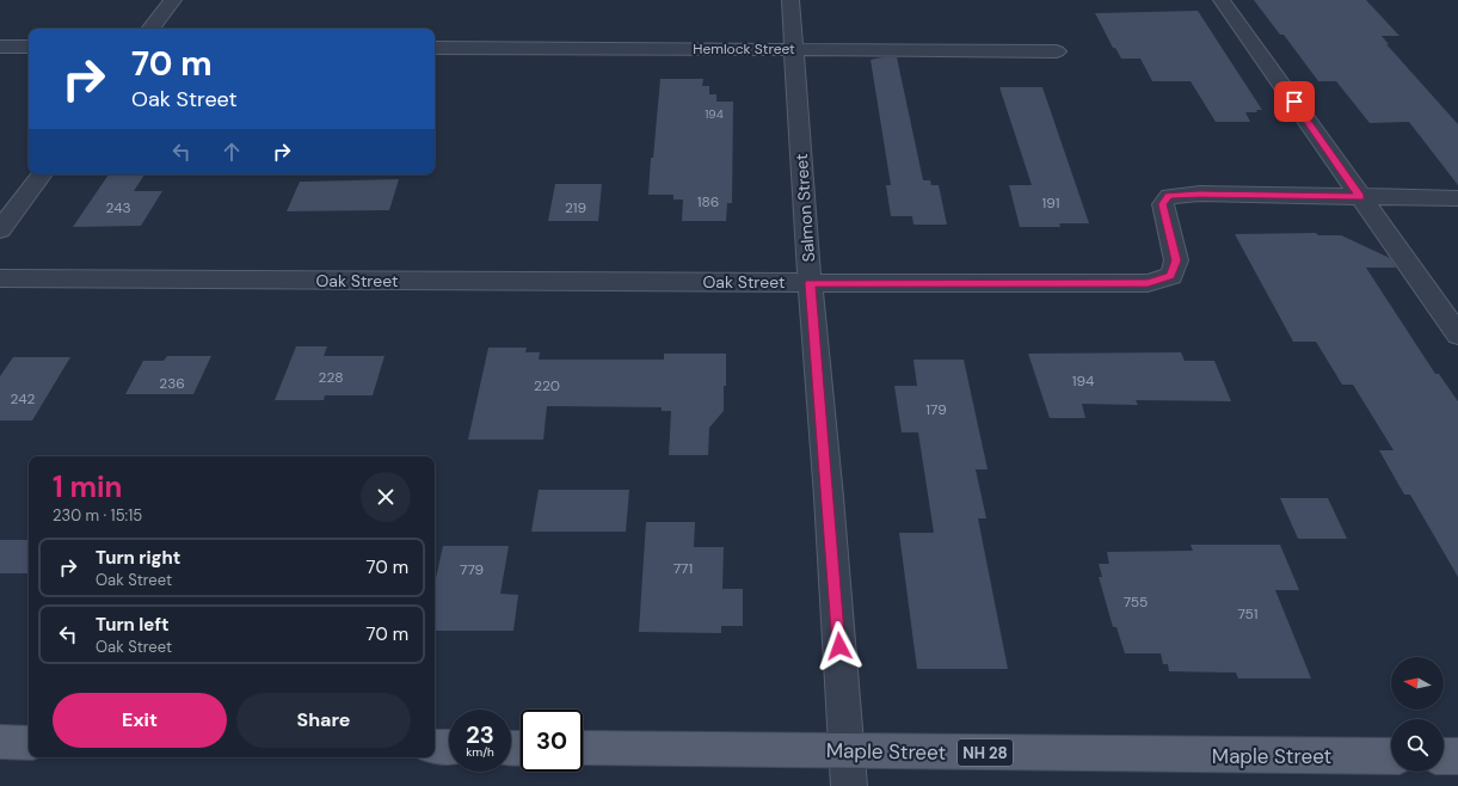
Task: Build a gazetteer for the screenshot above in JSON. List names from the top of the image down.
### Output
{
  "streets": {
    "main road": ["Maple Street", "NH 28"],
    "street": ["Hemlock Street", "Salmon Street", "Oak Street"]
  },
  "crossings": [
    ["Hemlock Street", "Salmon Street"],
    ["Salmon Street", "Oak Street"],
    ["Salmon Street", "Maple Street"]
  ],
  "house_numbers": [
    "194",
    "186",
    "191",
    "243",
    "219",
    "228",
    "194",
    "236",
    "220",
    "242",
    "179",
    "771",
    "779",
    "755",
    "751"
  ],
  "north": "left",
  "page": {
    "turn": ["70 m", "Oak Street"],
    "heading": ["1 min", "230 m · 15:15"],
    "list": [
      {
        "name": "Turn right",
        "note": "Oak Street",
        "value": "70 m"
      },
      {
        "name": "Turn left",
        "note": "Oak Street",
        "value": "70 m"
      }
    ],
    "buttons": ["Exit", "Share"],
    "speed": "23 km/h",
    "limit": "30"
  }
}
